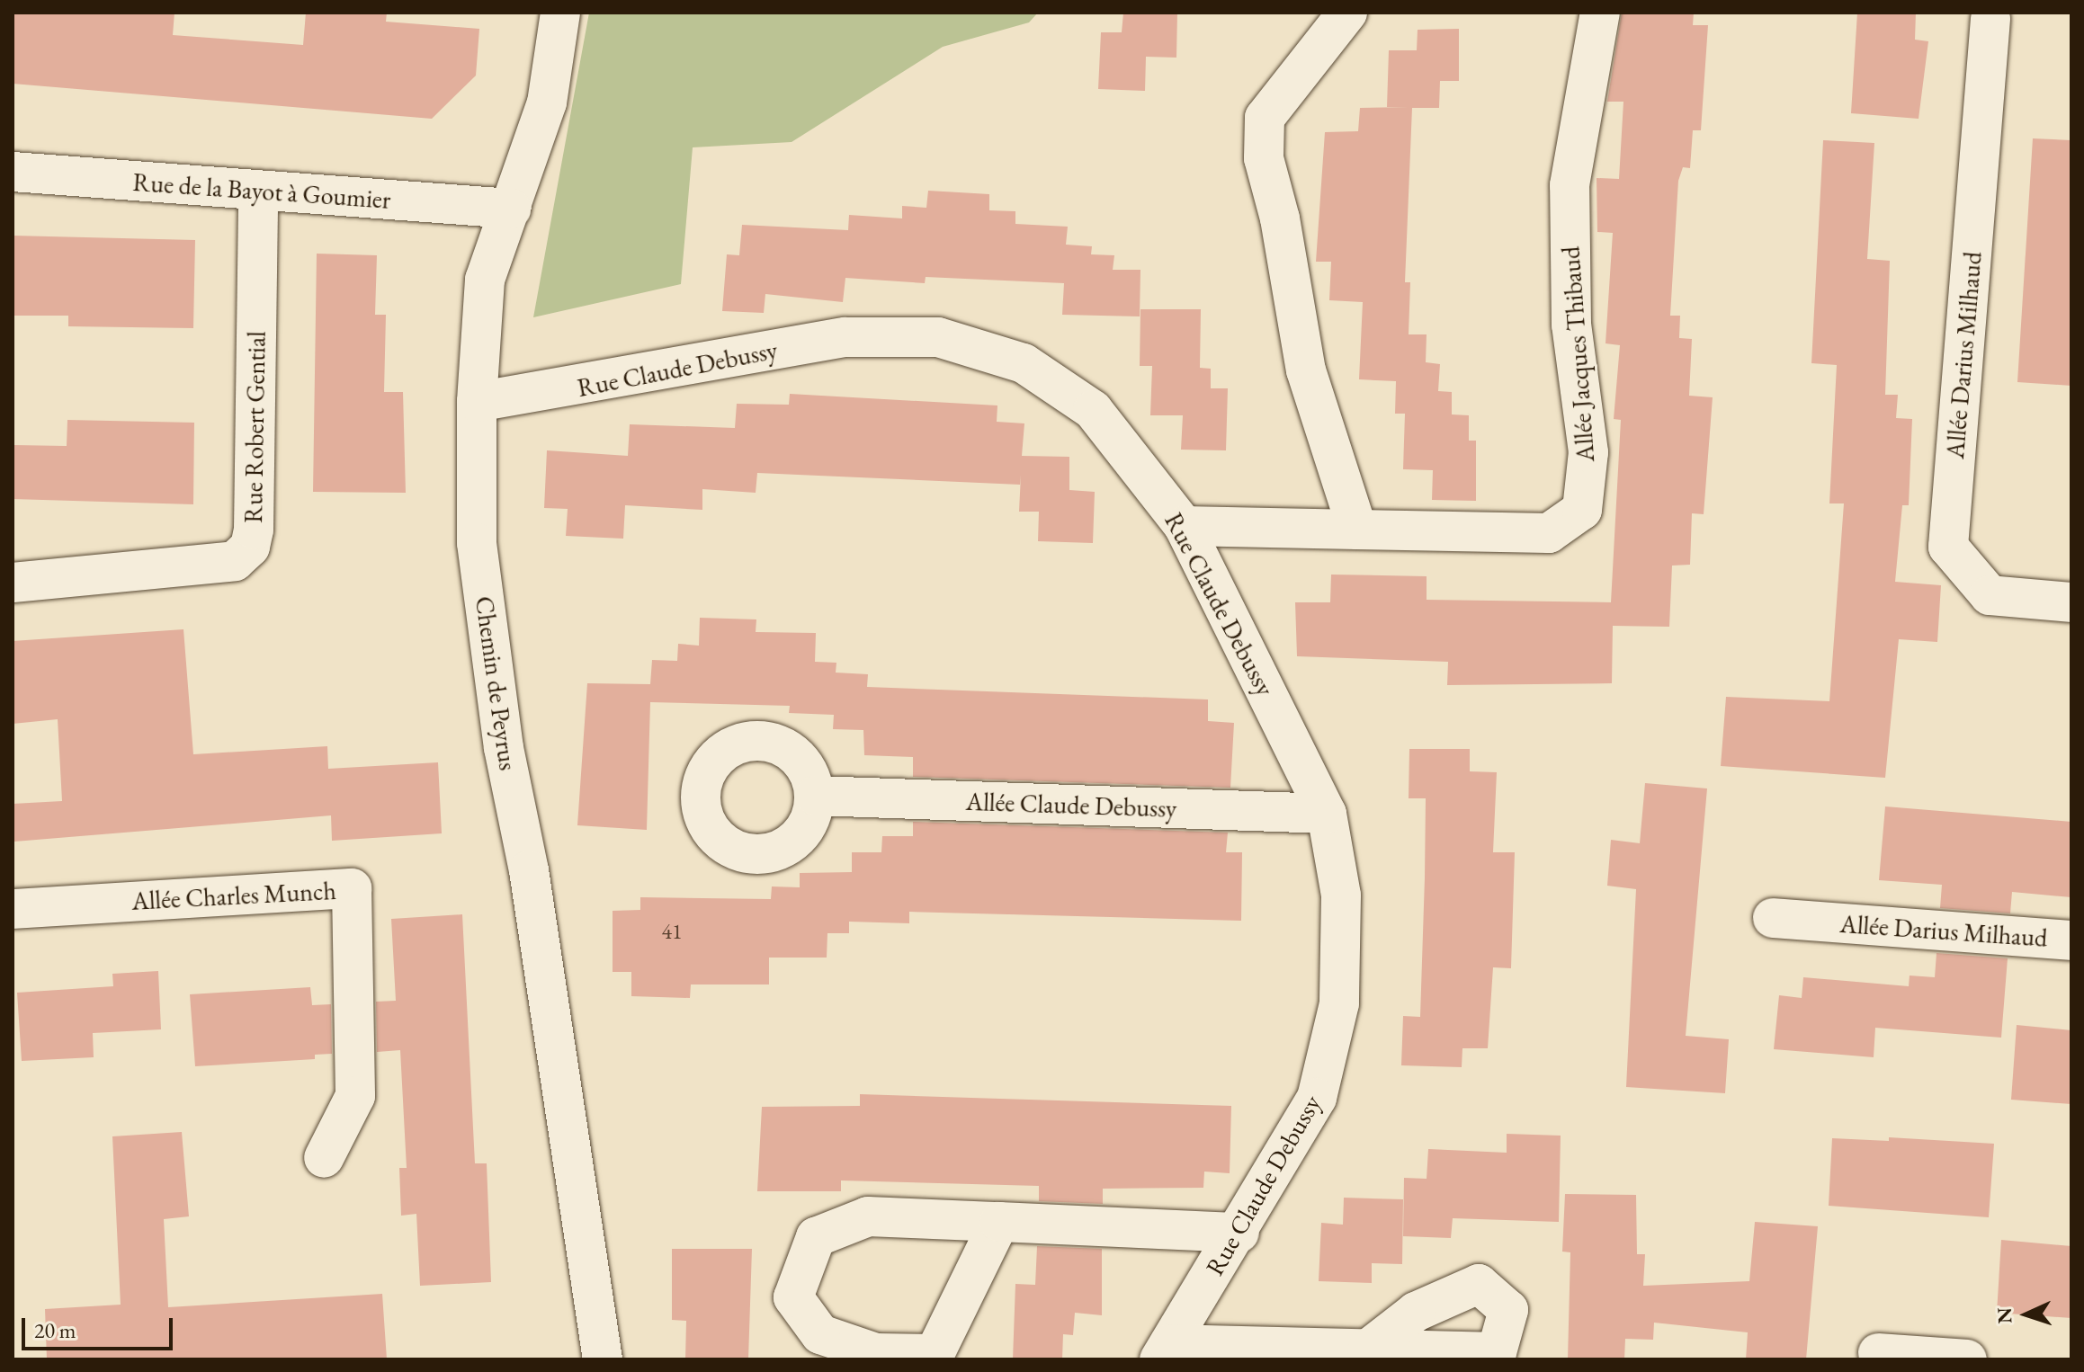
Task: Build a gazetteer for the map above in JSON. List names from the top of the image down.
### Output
{
  "streets": {
    "street": [
      "Rue de la Bayot à Goumier",
      "Allée Jacques Thibaud",
      "Allée Darius Milhaud",
      "Rue Claude Debussy",
      "Rue Robert Gential",
      "Chemin de Peyrus",
      "Allée Claude Debussy",
      "Allée Charles Munch"
    ]
  },
  "crossings": [
    ["Rue de la Bayot à Goumier", "Rue Robert Gential"],
    ["Rue de la Bayot à Goumier", "Chemin de Peyrus"],
    ["Allée Jacques Thibaud", "Rue Claude Debussy"],
    ["Rue Claude Debussy", "Chemin de Peyrus"],
    ["Rue Claude Debussy", "Allée Claude Debussy"]
  ],
  "house_numbers": ["41"],
  "scale_bar": "20 m",
  "north": "left"
}
